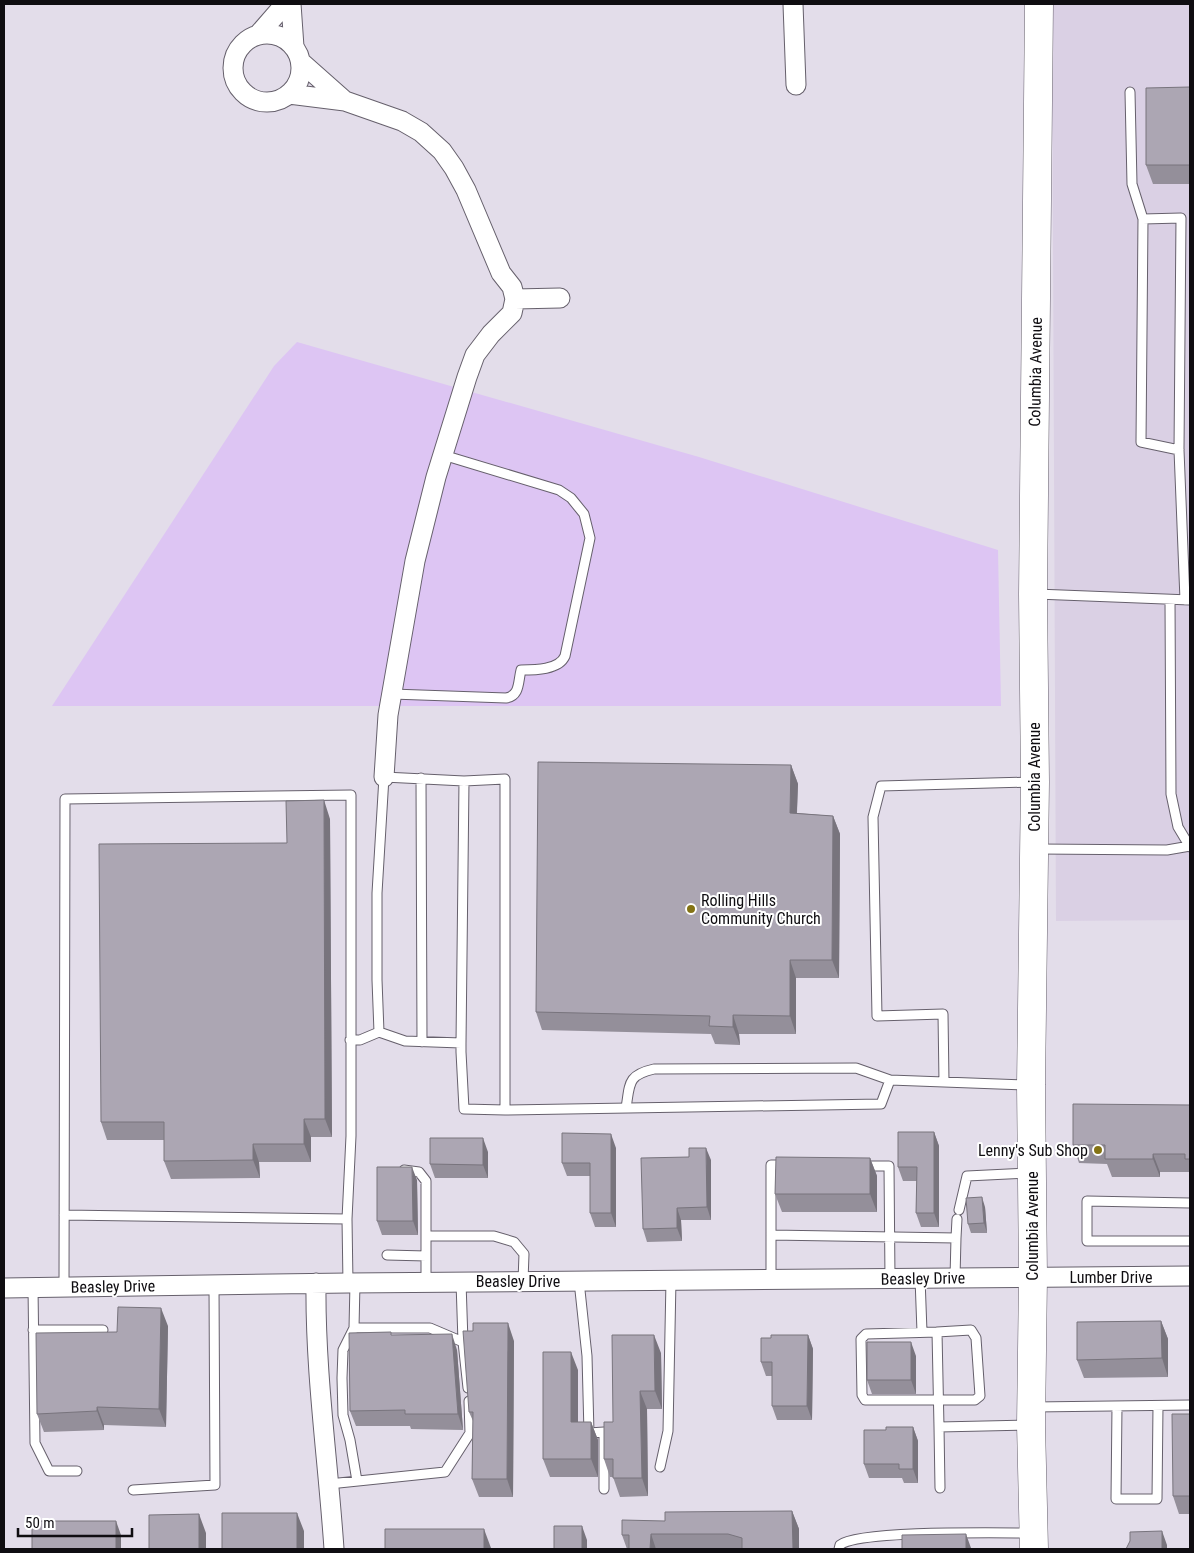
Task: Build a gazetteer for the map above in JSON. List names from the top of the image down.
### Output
{
  "streets": {
    "main road": ["Columbia Avenue"],
    "street": ["Lumber Drive", "Beasley Drive"]
  },
  "crossings": [
    ["Columbia Avenue", "Lumber Drive"],
    ["Columbia Avenue", "Beasley Drive"],
    ["Lumber Drive", "Beasley Drive"]
  ],
  "places": ["Rolling Hills Community Church", "Lenny's Sub Shop"],
  "scale_bar": "50 m"
}
